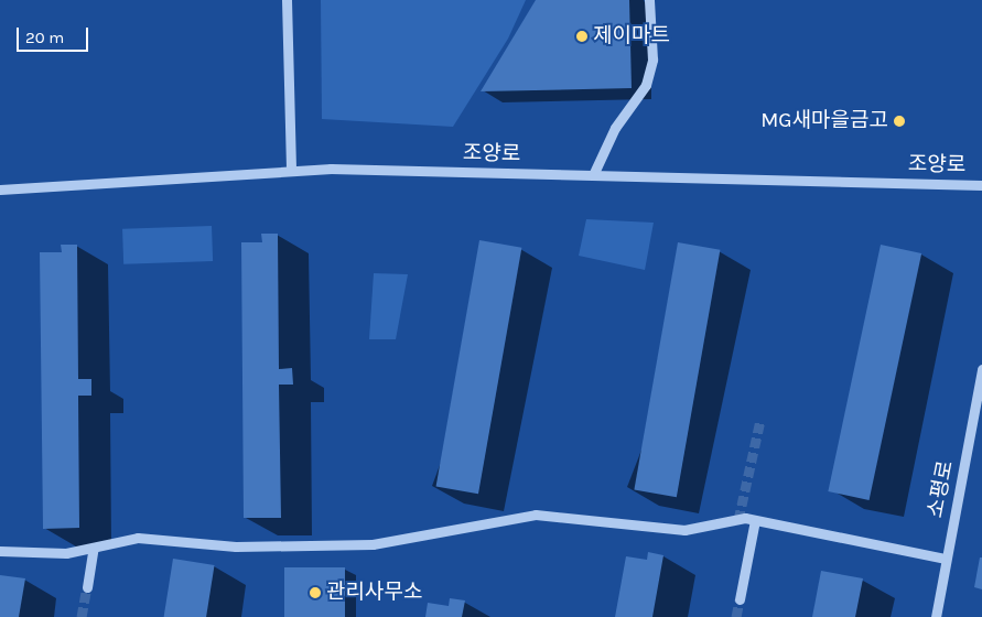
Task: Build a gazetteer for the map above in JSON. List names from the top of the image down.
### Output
{
  "streets": {
    "street": ["조양로", "소평로"]
  },
  "places": ["제이마트", "MG새마을금고", "관리사무소"],
  "scale_bar": "20 m"
}
